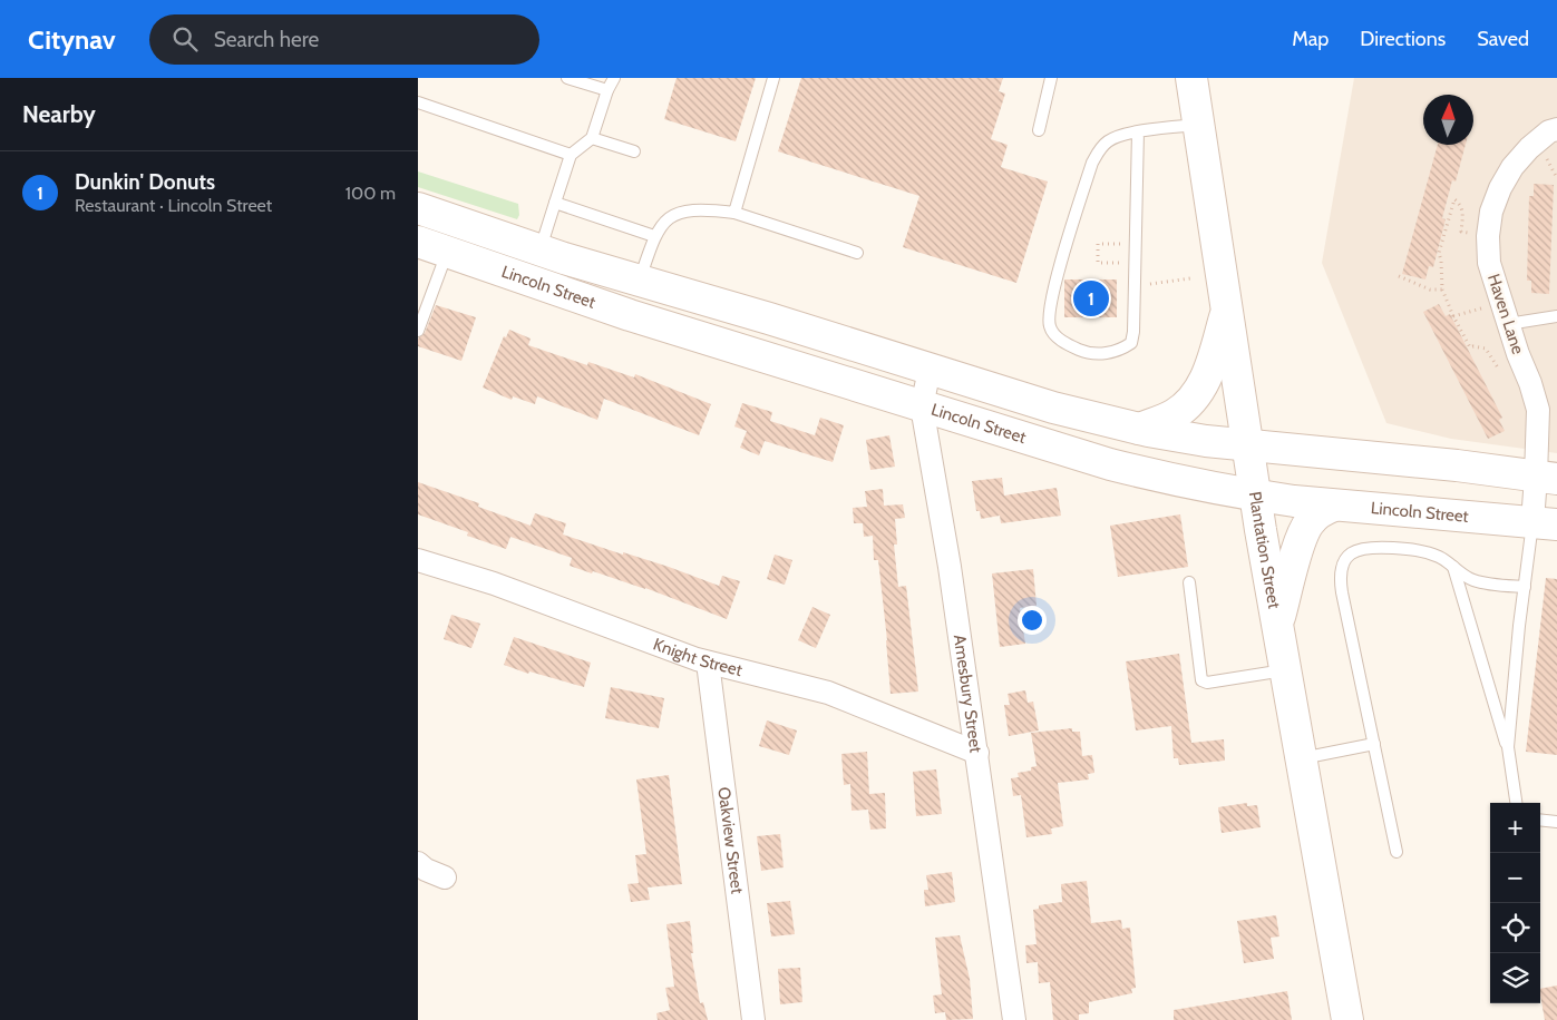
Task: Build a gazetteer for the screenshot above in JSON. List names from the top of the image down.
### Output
{
  "streets": {
    "main road": ["Lincoln Street", "Plantation Street"],
    "street": [
      "Haven Lane",
      "Knight Street",
      "Amesbury Street",
      "Oakview Street"
    ]
  },
  "crossings": [
    ["Lincoln Street", "Haven Lane"],
    ["Lincoln Street", "Plantation Street"],
    ["Lincoln Street", "Amesbury Street"],
    ["Knight Street", "Amesbury Street"],
    ["Knight Street", "Oakview Street"]
  ],
  "north": "top",
  "page": {
    "header": "Citynav",
    "search": "Search here",
    "nav": ["Map", "Directions", "Saved"],
    "heading": "Nearby",
    "list": [
      {
        "mark": "1",
        "name": "Dunkin' Donuts",
        "note": "Restaurant · Lincoln Street",
        "value": "100 m"
      }
    ],
    "pins": "1",
    "map_buttons": ["+", "−"]
  }
}
